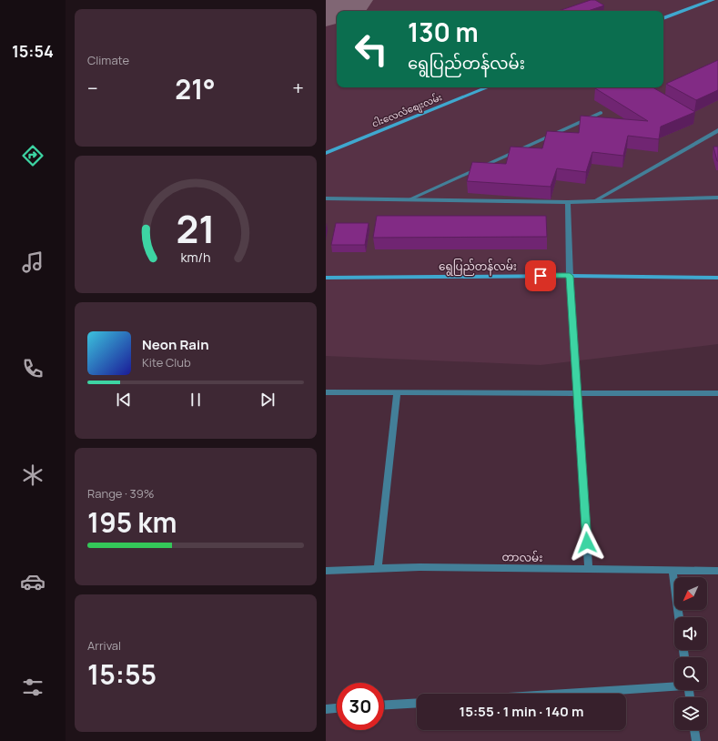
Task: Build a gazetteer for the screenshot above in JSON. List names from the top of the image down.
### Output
{
  "streets": {
    "main road": ["ငါးလေလံစျေးလမ်း", "ရွေပြည်တန်လမ်း"],
    "street": ["တာလမ်း"]
  },
  "north": "bottom left",
  "page": {
    "tabs": "15:54",
    "tile": [
      "Climate",
      ["Range · 39%", "195 km"],
      ["Arrival", "15:55"]
    ],
    "turn": ["130 m", "ရွေပြည်တန်လမ်း"],
    "heat": ["−", "21°", "+"],
    "song": ["Neon Rain", "Kite Club"],
    "limit": "30",
    "trip": "15:55 · 1 min · 140 m",
    "gauge": ["21", "km/h"]
  }
}
